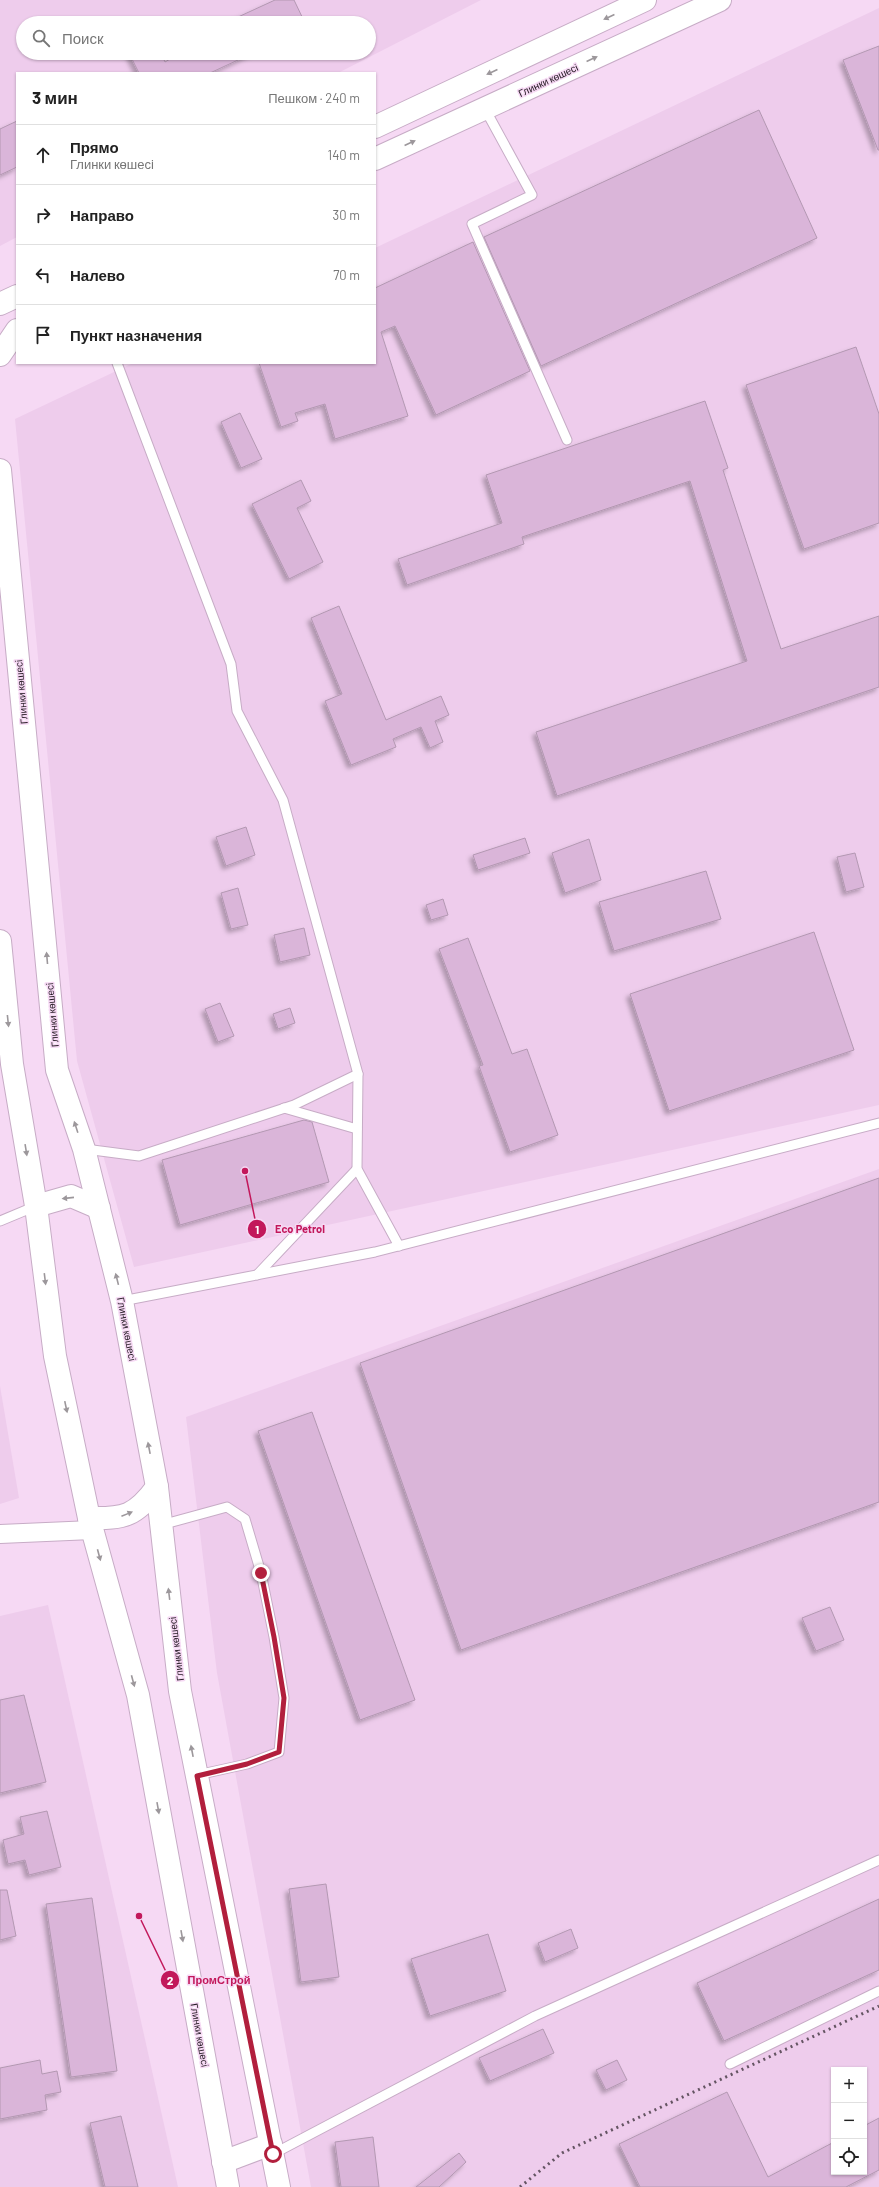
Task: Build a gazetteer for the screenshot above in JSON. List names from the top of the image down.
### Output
{
  "streets": {
    "main road": ["Глинки көшесі"]
  },
  "places": ["Eco Petrol", "ПромСтрой"],
  "page": {
    "search": "Поиск",
    "heading": ["3 мин", "Пешком · 240 m"],
    "list": [
      ["Прямо", "Глинки көшесі", "140 m"],
      ["Направо", "30 m"],
      ["Налево", "70 m"],
      "Пункт назначения"
    ],
    "map_buttons": ["+", "−"]
  }
}
